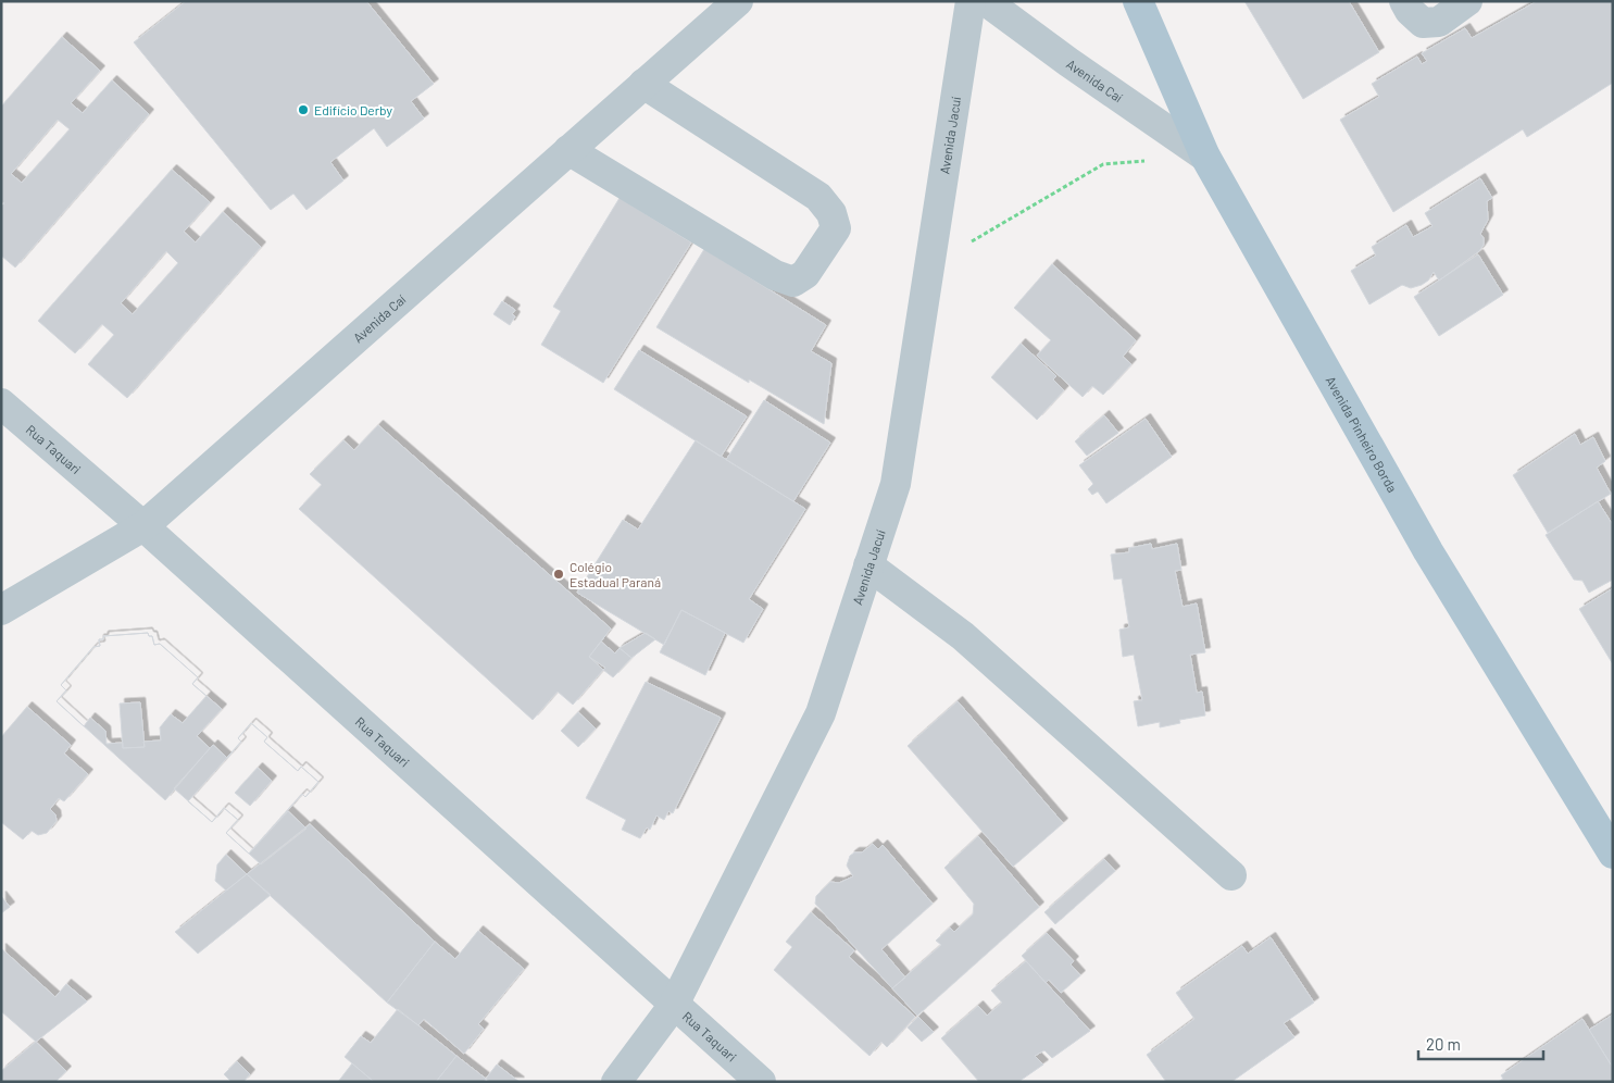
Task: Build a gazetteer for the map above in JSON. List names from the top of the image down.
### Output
{
  "streets": {
    "main road": ["Avenida Pinheiro Borda"],
    "street": ["Avenida Caí", "Avenida Jacuí", "Rua Taquari"]
  },
  "crossings": [
    ["Avenida Caí", "Avenida Pinheiro Borda"],
    ["Avenida Caí", "Rua Taquari"],
    ["Avenida Jacuí", "Rua Taquari"]
  ],
  "places": ["Edifício Derby", "Colégio Estadual Paraná"],
  "scale_bar": "20 m"
}
